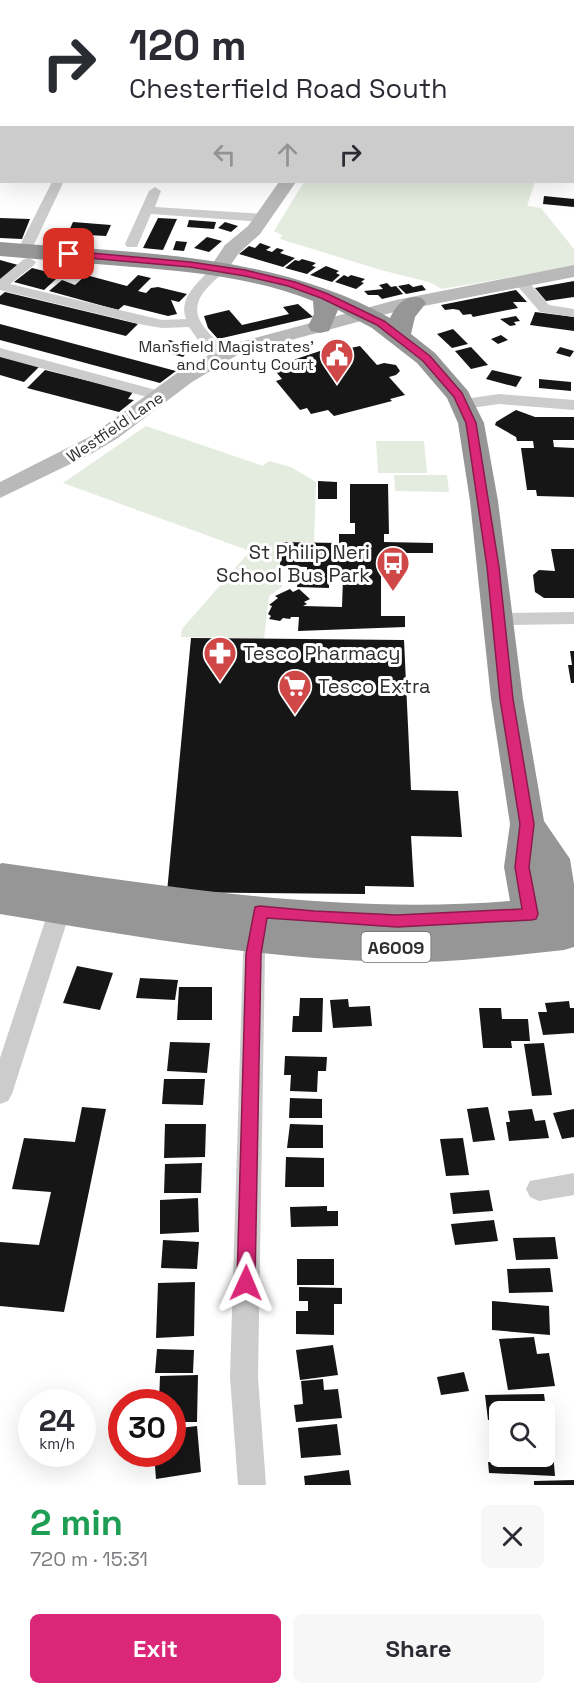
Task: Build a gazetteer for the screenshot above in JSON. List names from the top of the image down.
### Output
{
  "streets": {
    "highway": ["A6009"],
    "street": ["Westfield Lane"]
  },
  "crossings": [
    ["Westfield Lane", "A6009"]
  ],
  "places": {
    "public building": ["Mansfield Magistrates' and County Court"],
    "bus stop": ["St Philip Neri School Bus Park"],
    "pharmacy": ["Tesco Pharmacy"],
    "supermarket": ["Tesco Extra"]
  },
  "page": {
    "turn": ["120 m", "Chesterfield Road South"],
    "speed": "24 km/h",
    "limit": "30",
    "heading": ["2 min", "720 m · 15:31"],
    "buttons": ["Exit", "Share"]
  }
}
